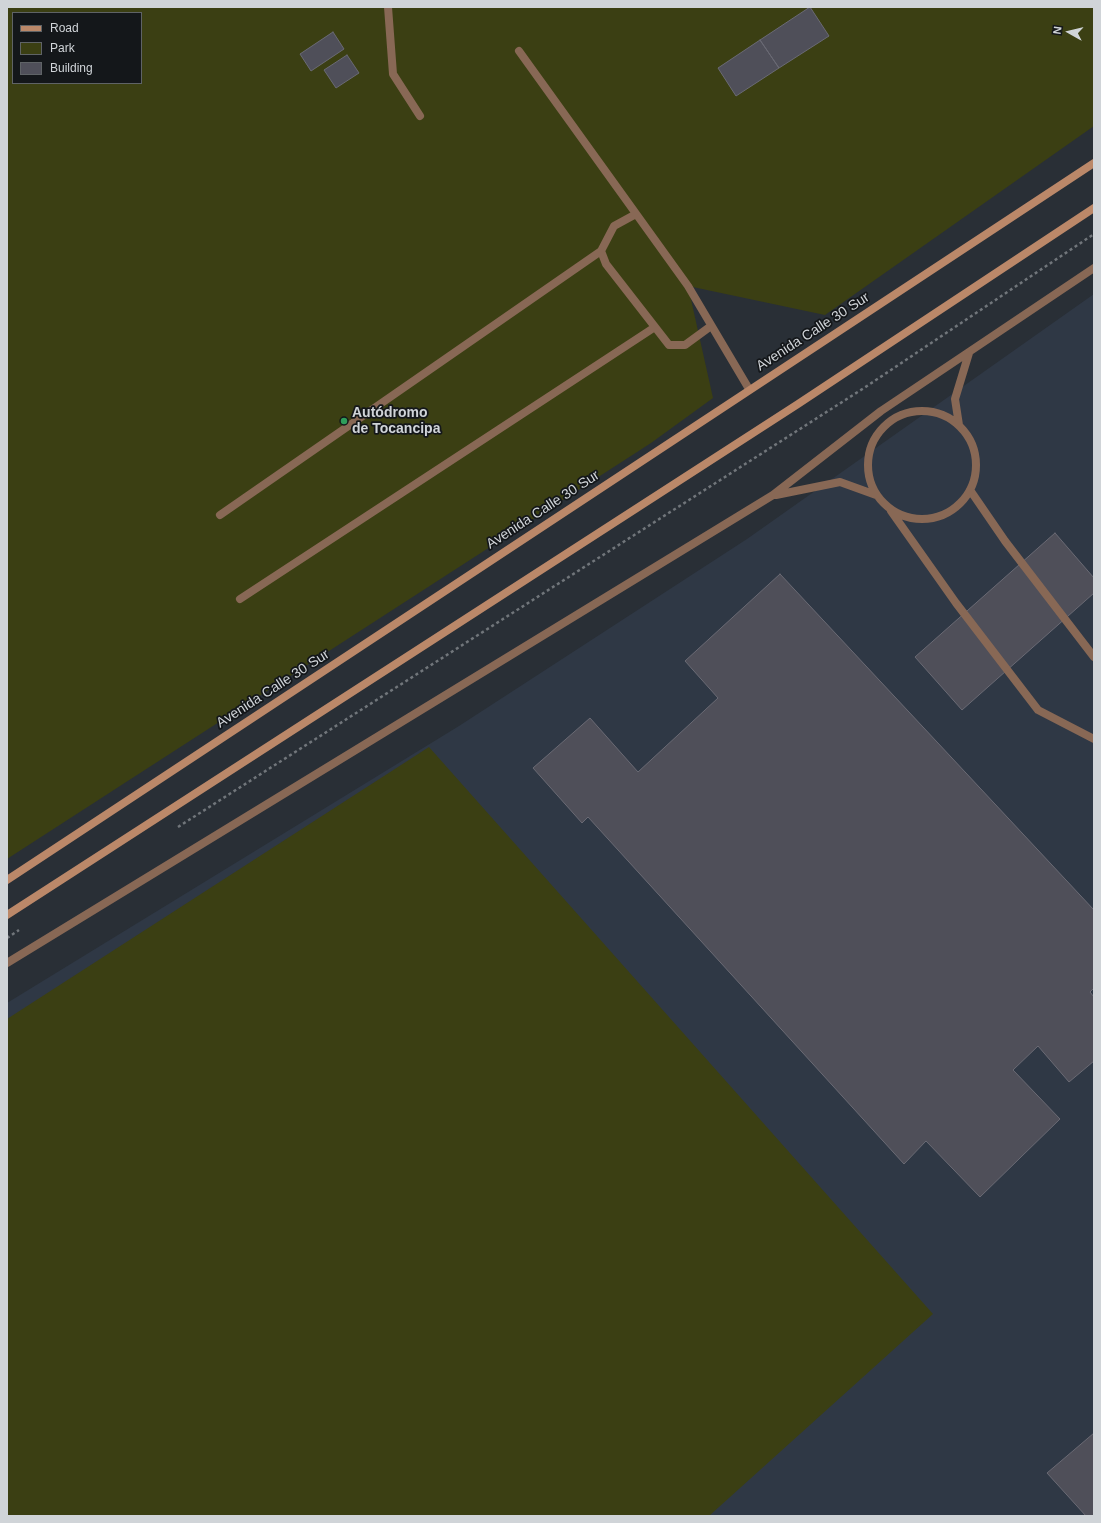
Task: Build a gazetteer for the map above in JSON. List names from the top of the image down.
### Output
{
  "streets": {
    "street": ["Avenida Calle 30 Sur"]
  },
  "places": ["Autódromo de Tocancipa"],
  "legend": ["Road", "Park", "Building"],
  "north": "left"
}
